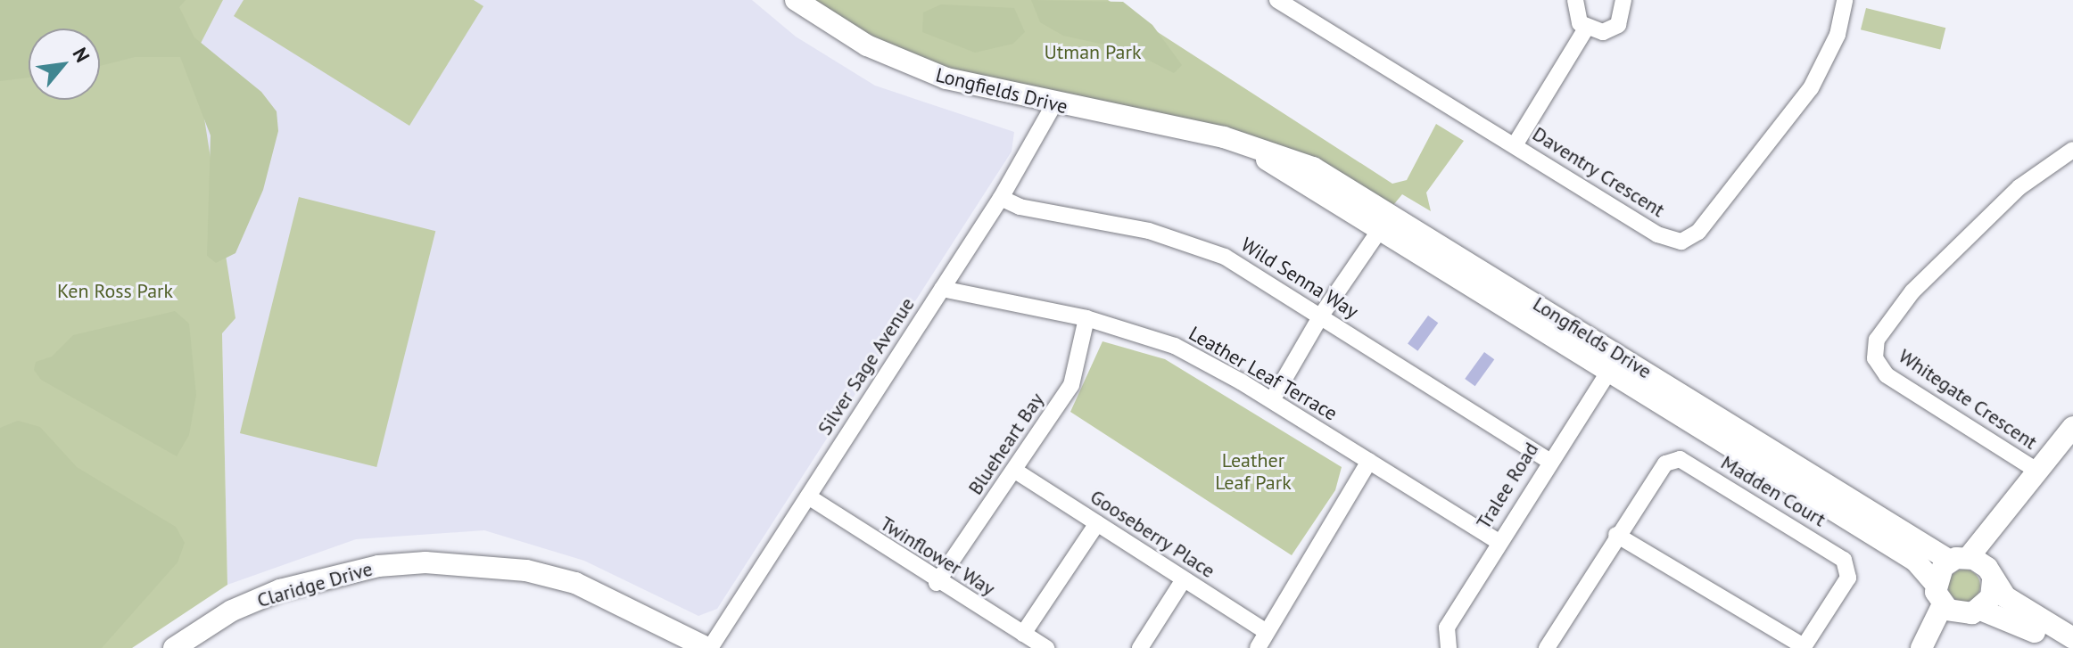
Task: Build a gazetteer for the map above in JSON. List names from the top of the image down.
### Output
{
  "streets": {
    "street": [
      "Longfields Drive",
      "Daventry Crescent",
      "Wild Senna Way",
      "Silver Sage Avenue",
      "Leather Leaf Terrace",
      "Whitegate Crescent",
      "Blueheart Bay",
      "Tralee Road",
      "Madden Court",
      "Gooseberry Place",
      "Twinflower Way",
      "Claridge Drive"
    ]
  },
  "crossings": [
    ["Longfields Drive", "Silver Sage Avenue"],
    ["Longfields Drive", "Tralee Road"],
    ["Wild Senna Way", "Silver Sage Avenue"],
    ["Wild Senna Way", "Tralee Road"],
    ["Silver Sage Avenue", "Leather Leaf Terrace"],
    ["Silver Sage Avenue", "Twinflower Way"],
    ["Silver Sage Avenue", "Claridge Drive"],
    ["Leather Leaf Terrace", "Blueheart Bay"],
    ["Leather Leaf Terrace", "Tralee Road"],
    ["Blueheart Bay", "Gooseberry Place"],
    ["Blueheart Bay", "Twinflower Way"]
  ],
  "parks": ["Utman Park", "Ken Ross Park", "Leather Leaf Park"],
  "north": "top right"
}
